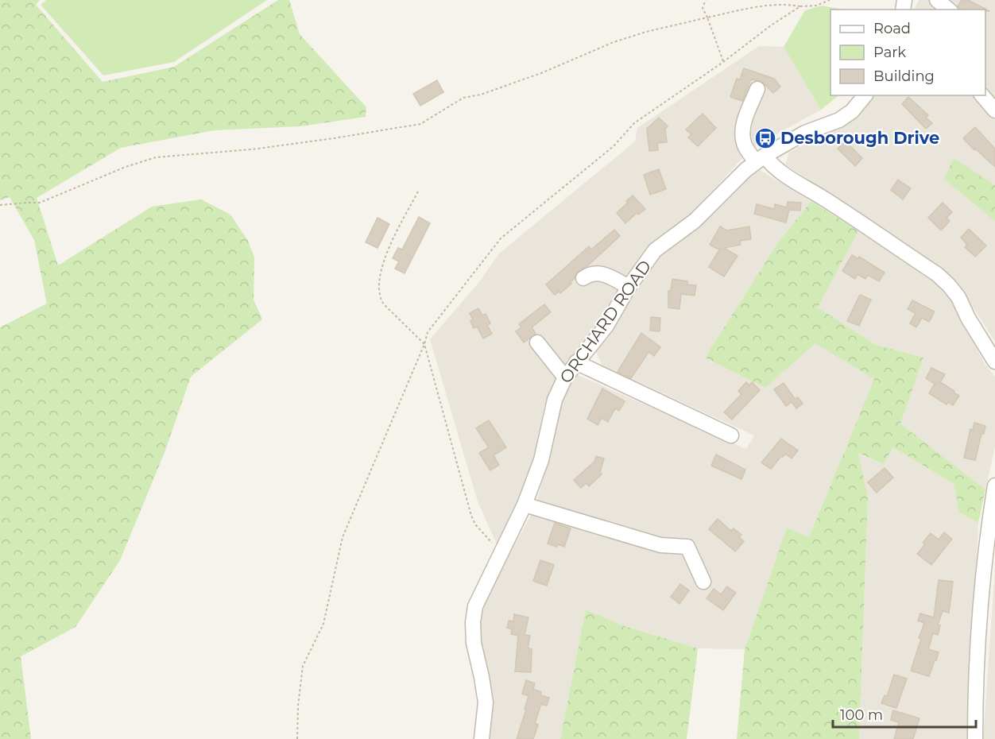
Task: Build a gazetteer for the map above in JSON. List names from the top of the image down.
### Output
{
  "streets": {
    "street": ["ORCHARD ROAD"]
  },
  "places": {
    "bus stop": ["Desborough Drive"]
  },
  "legend": ["Road", "Park", "Building"],
  "scale_bar": "100 m"
}
